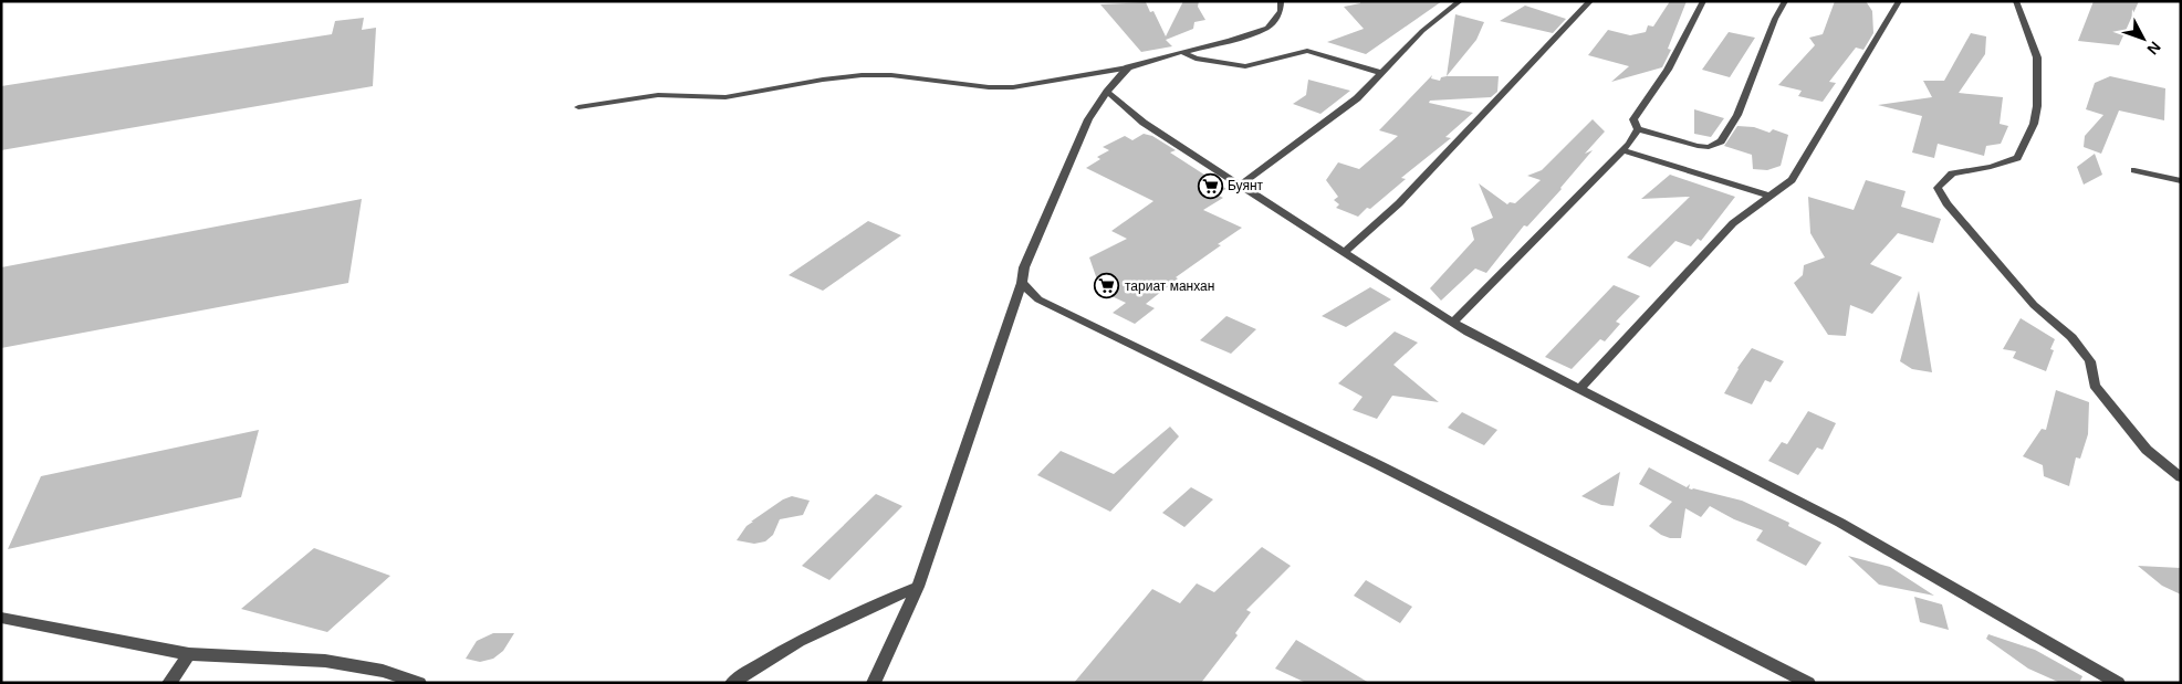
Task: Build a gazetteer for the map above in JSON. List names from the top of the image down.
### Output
{
  "places": {
    "supermarket": ["Буянт", "тариат манхан"]
  },
  "north": "bottom right"
}
